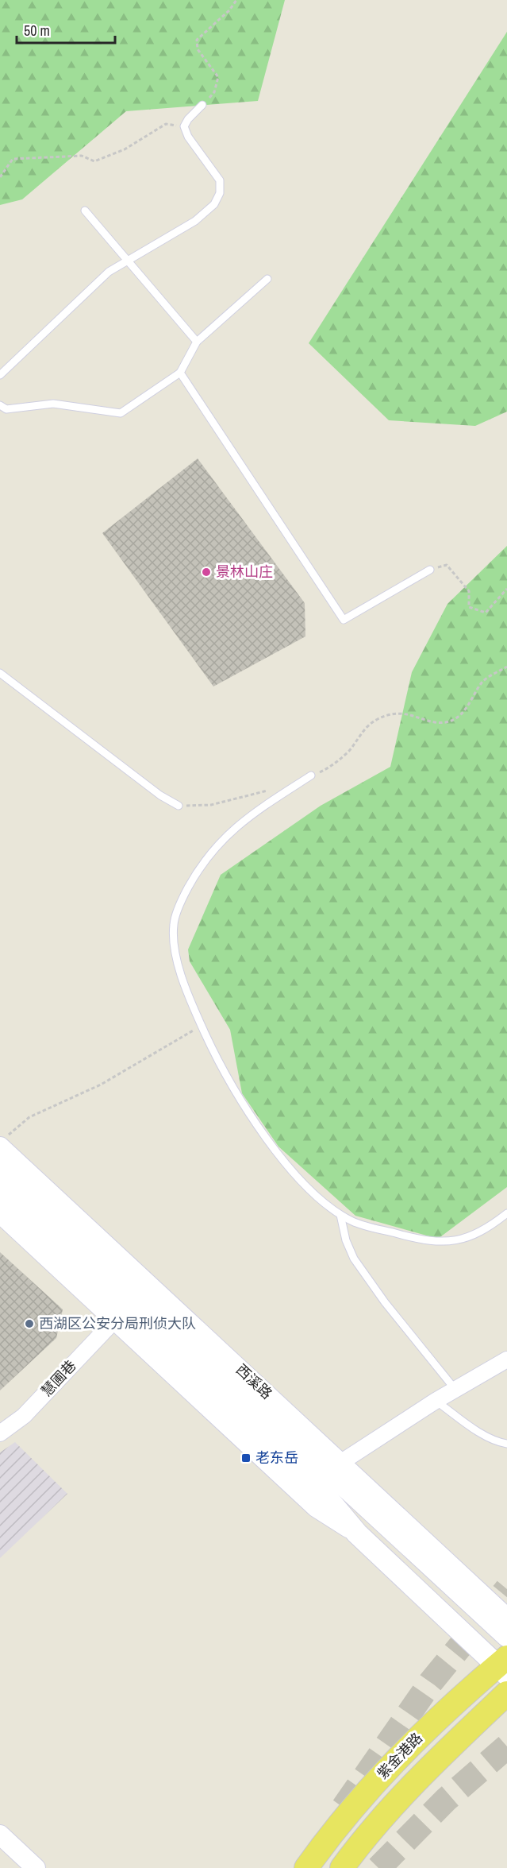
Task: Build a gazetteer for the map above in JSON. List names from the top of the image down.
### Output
{
  "streets": {
    "main road": ["西溪路", "紫金港路"],
    "street": ["慧圃巷"]
  },
  "places": {
    "other": ["景林山庄", "西湖区公安分局刑侦大队"],
    "transit": ["老东岳"]
  },
  "scale_bar": "50 m"
}
